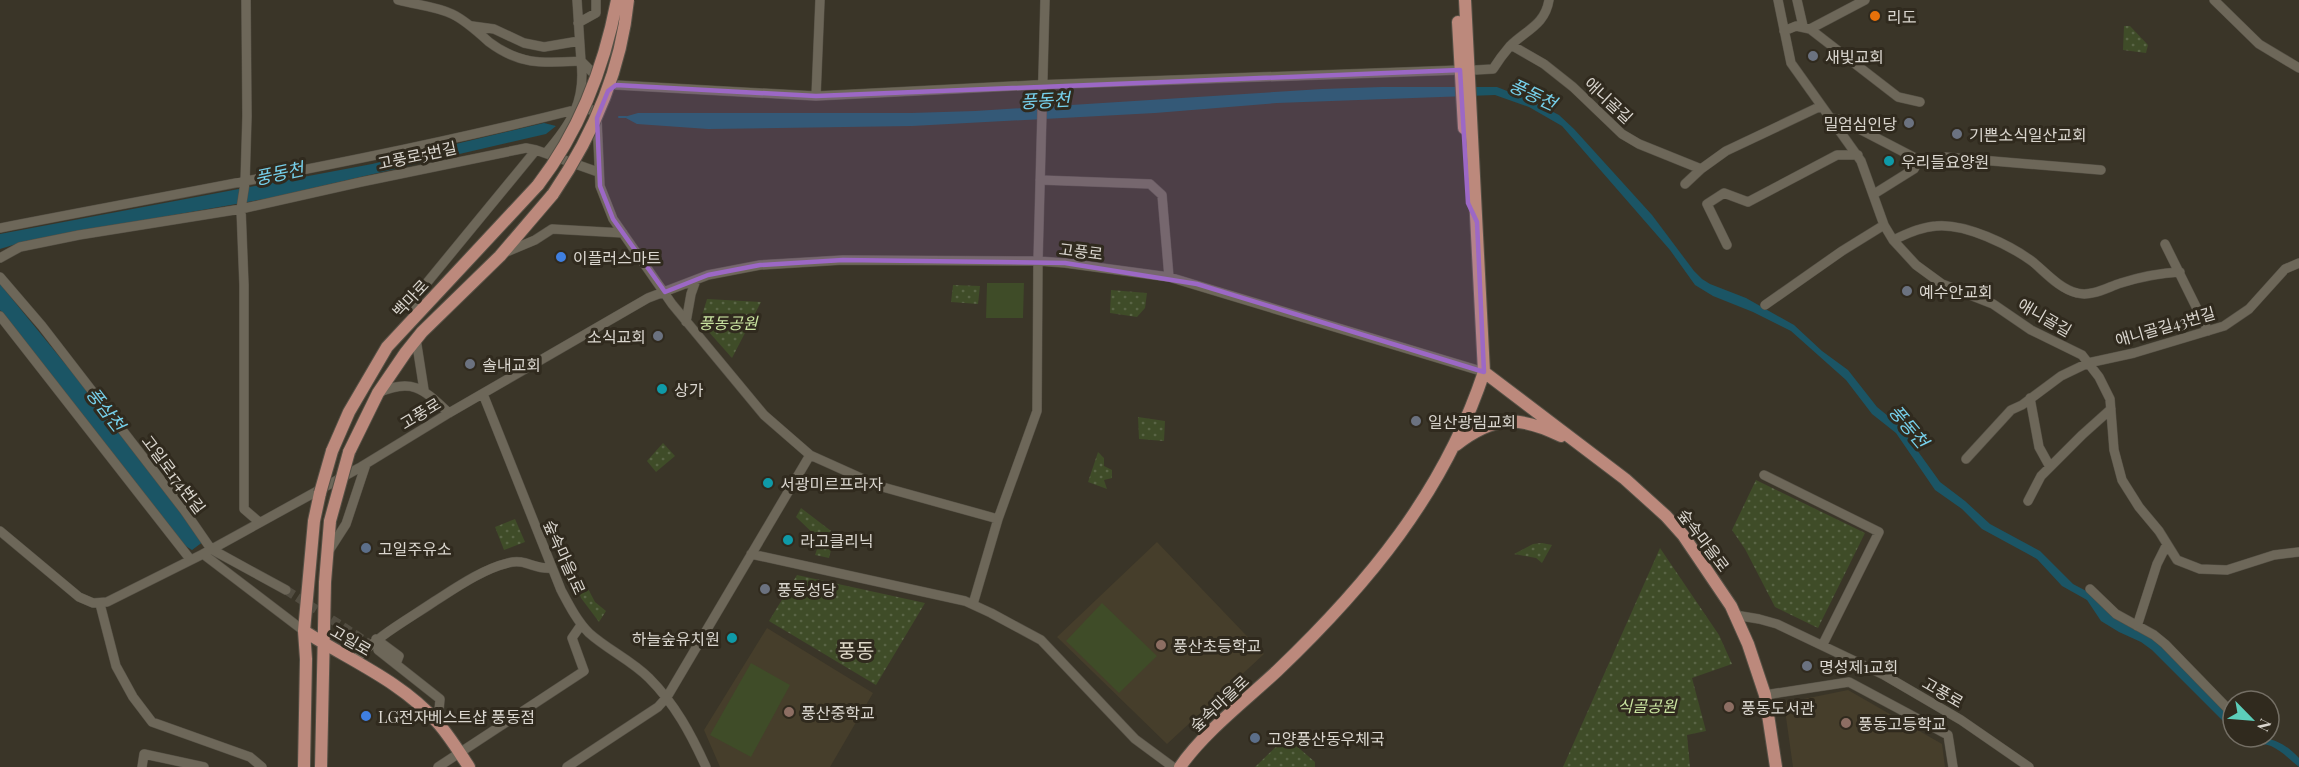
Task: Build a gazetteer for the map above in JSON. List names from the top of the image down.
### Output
{
  "streets": {
    "main road": ["백마로", "숲속마을로", "고일로"],
    "street": [
      "애니골길",
      "고풍로5번길",
      "고풍로",
      "애니골길43번길",
      "고일로174번길",
      "숲속마을1로"
    ]
  },
  "crossings": [
    ["애니골길", "애니골길43번길"],
    ["고풍로", "고일로174번길"],
    ["고풍로", "숲속마을로"],
    ["고풍로", "숲속마을1로"],
    ["고풍로", "고일로"],
    ["백마로", "고일로"],
    ["고일로174번길", "고일로"]
  ],
  "districts": ["풍동"],
  "water": ["풍동천", "풍삼천"],
  "parks": ["풍동공원", "식골공원"],
  "places": [
    "리도",
    "새빛교회",
    "밀엄심인당",
    "기쁜소식일산교회",
    "우리들요양원",
    "이플러스마트",
    "예수안교회",
    "소식교회",
    "솔내교회",
    "상가",
    "일산광림교회",
    "서광미르프라자",
    "라고클리닉",
    "고일주유소",
    "풍동성당",
    "하늘숲유치원",
    "풍산초등학교",
    "명성제1교회",
    "풍동도서관",
    "풍산중학교",
    "LG전자베스트샵 풍동점",
    "풍동고등학교",
    "고양풍산동우체국"
  ],
  "north": "bottom right"
}
